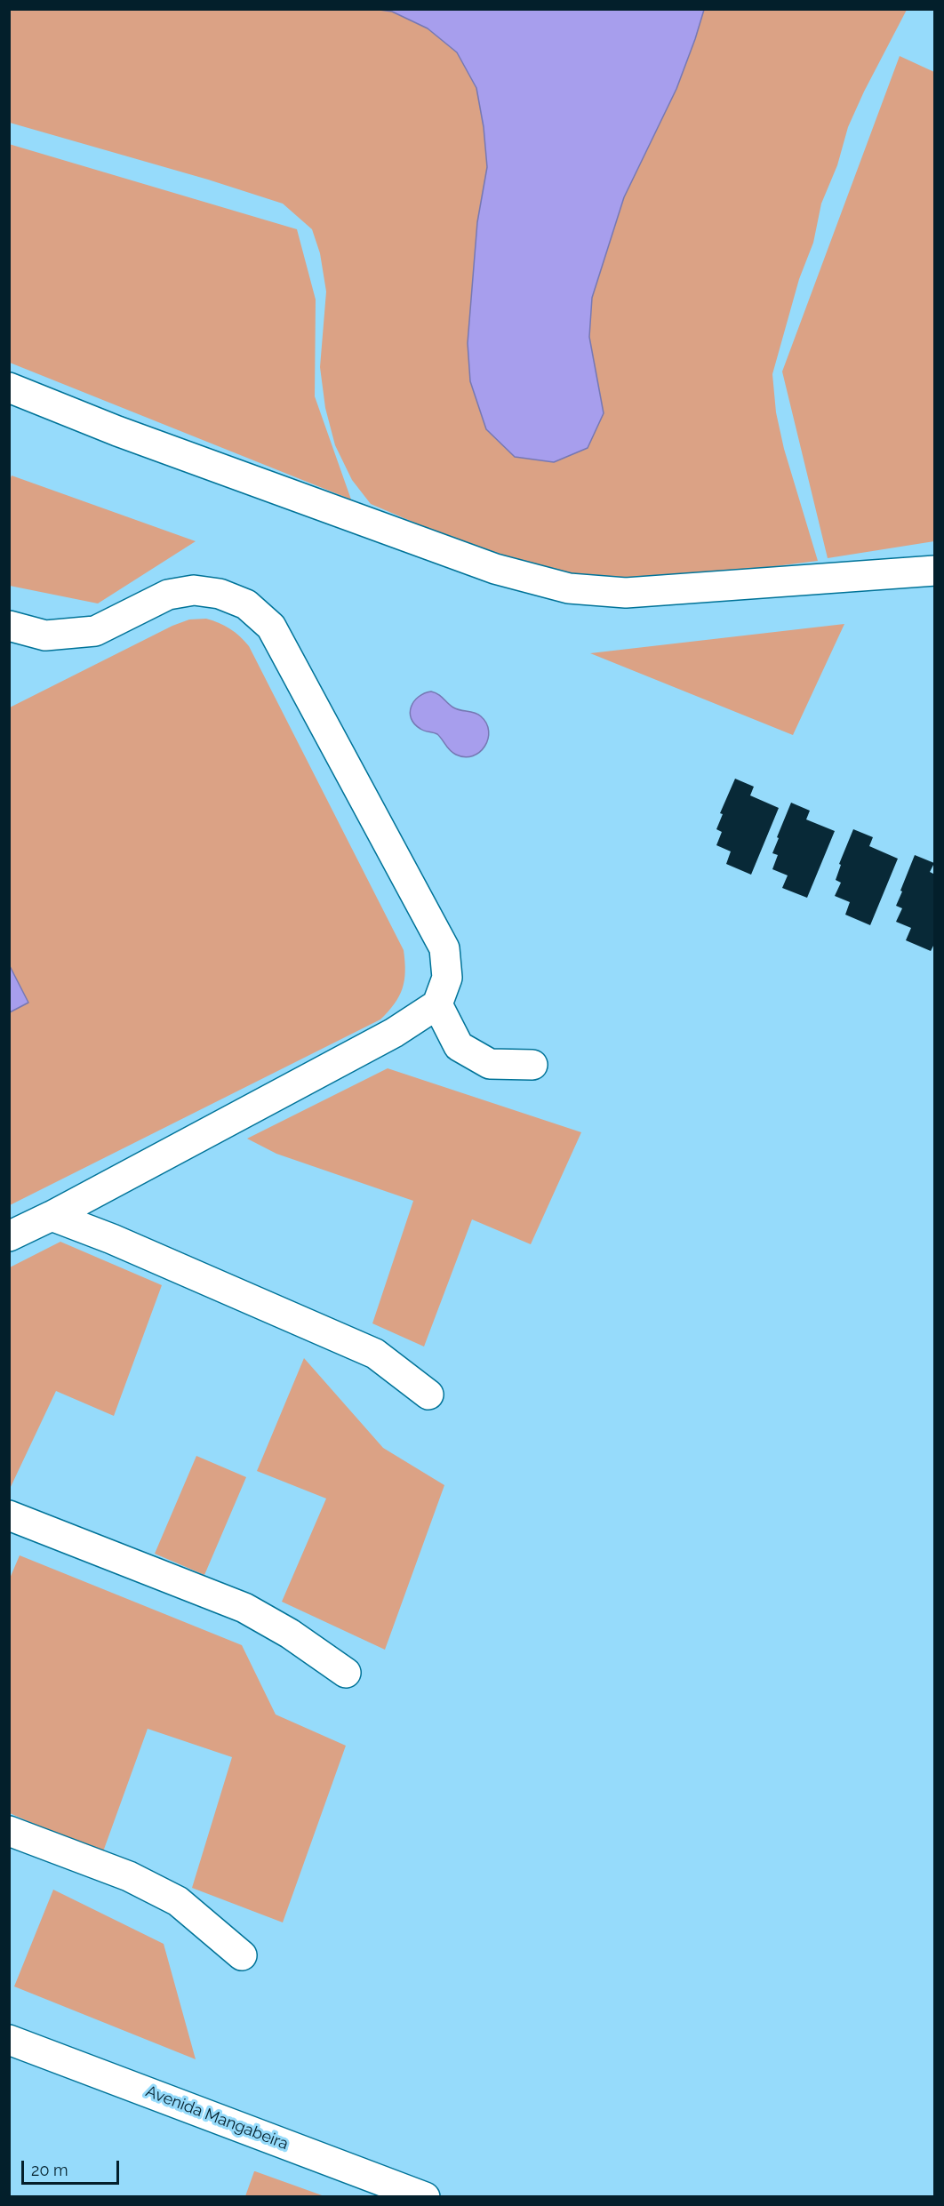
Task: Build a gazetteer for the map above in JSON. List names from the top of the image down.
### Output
{
  "streets": {
    "street": ["Avenida Mangabeira"]
  },
  "scale_bar": "20 m"
}
